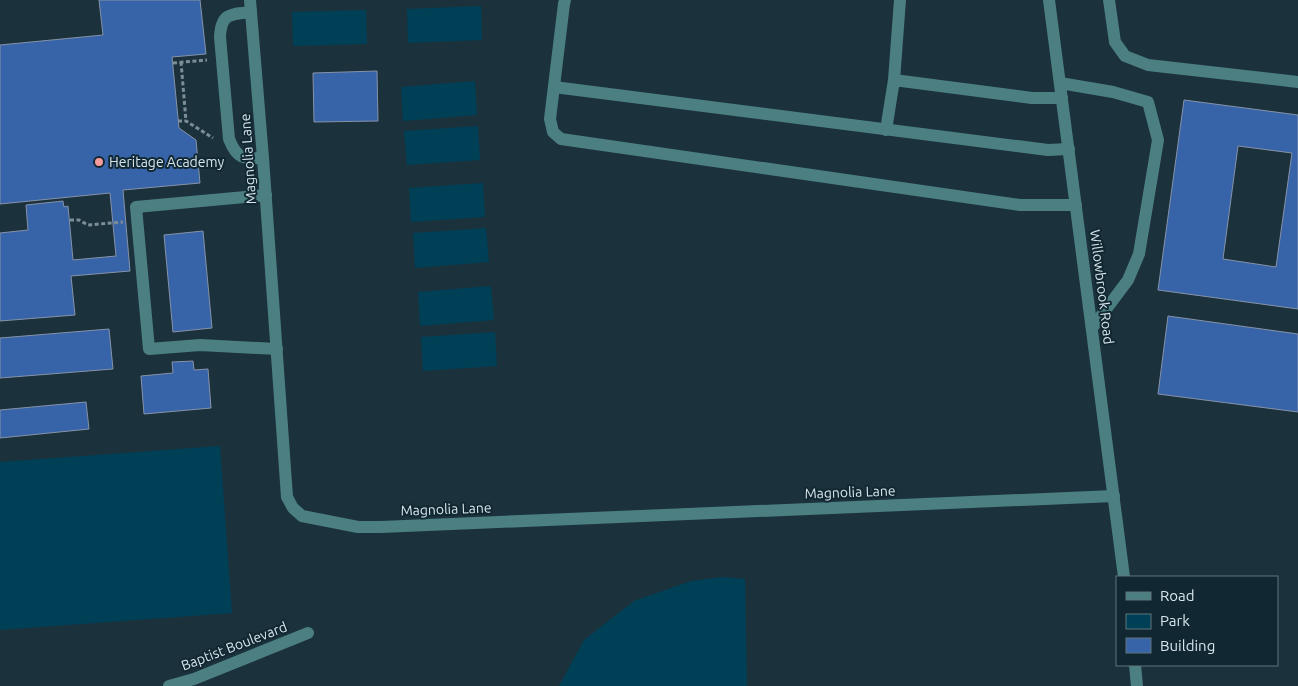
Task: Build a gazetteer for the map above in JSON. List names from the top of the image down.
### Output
{
  "streets": {
    "street": ["Magnolia Lane", "Willowbrook Road", "Baptist Boulevard"]
  },
  "crossings": [
    ["Magnolia Lane", "Willowbrook Road"]
  ],
  "places": ["Heritage Academy"],
  "legend": ["Road", "Park", "Building"]
}
